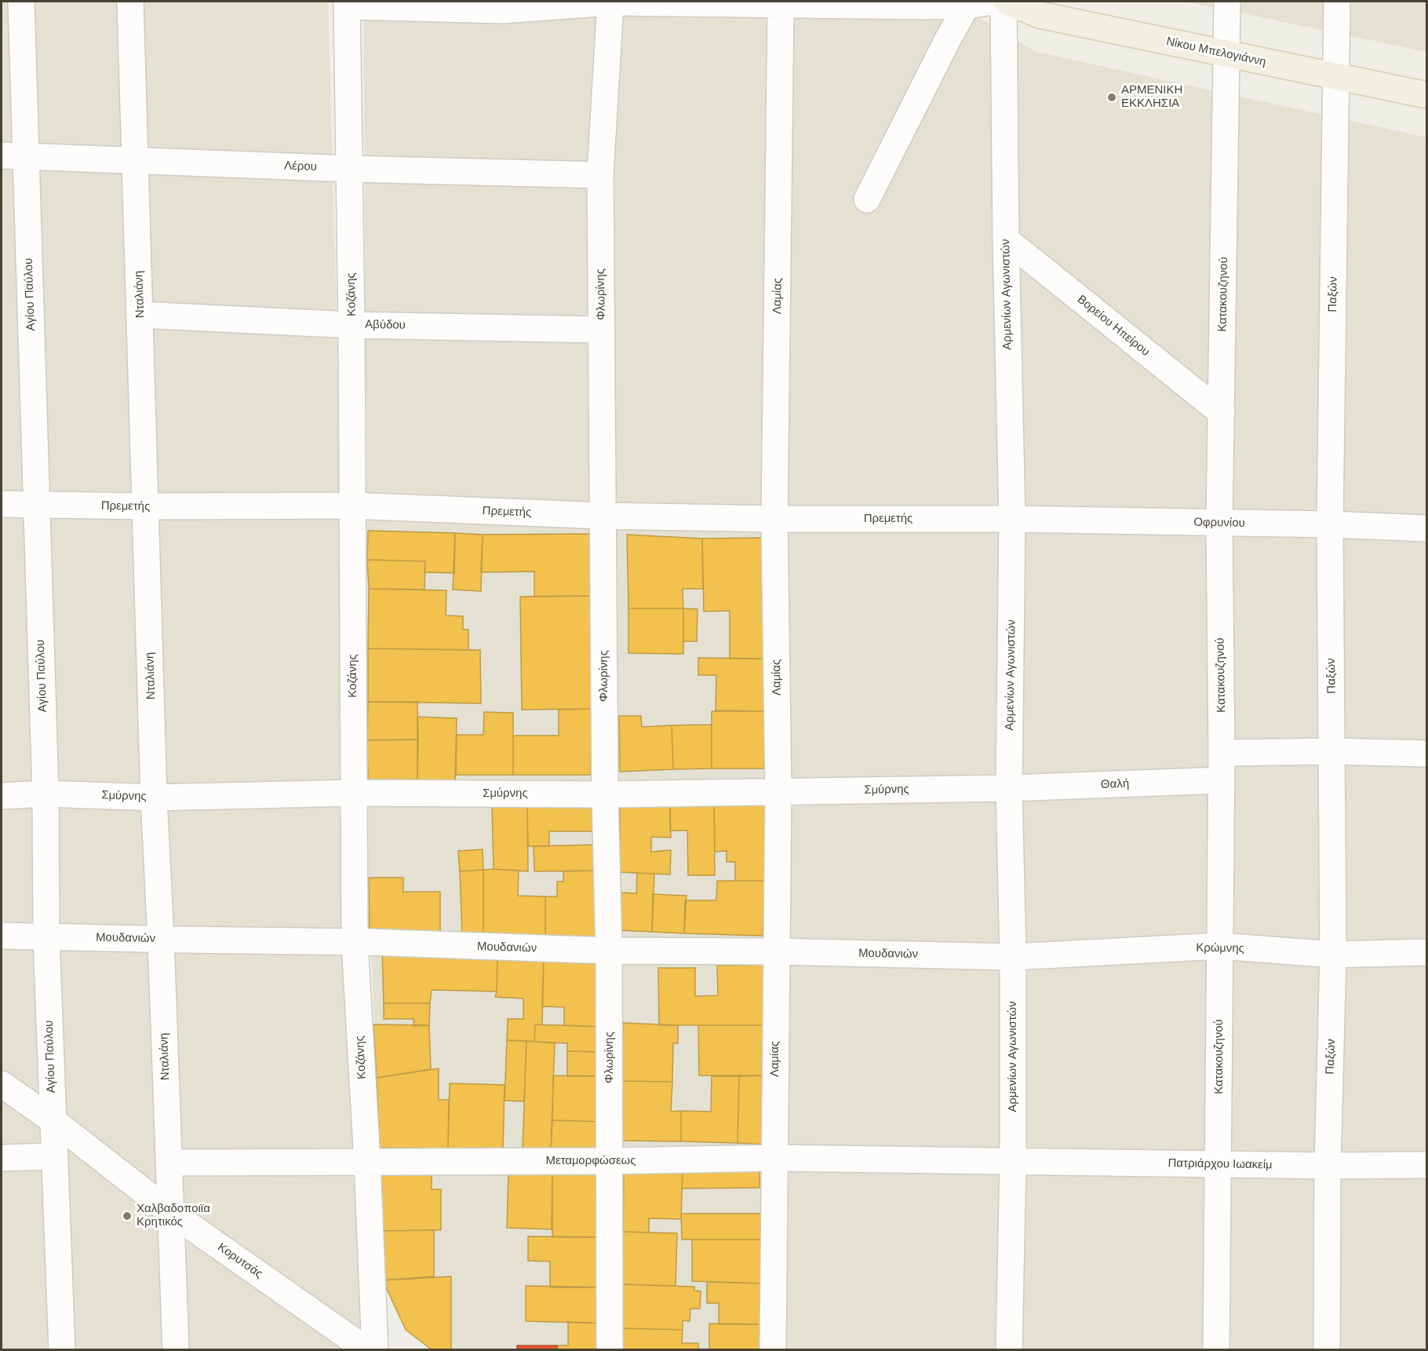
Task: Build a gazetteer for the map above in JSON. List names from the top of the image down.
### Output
{
  "streets": {
    "main road": ["Νίκου Μπελογιάννη"],
    "street": [
      "Λέρου",
      "Αγίου Παύλου",
      "Νταλιάνη",
      "Κοζάνης",
      "Φλωρίνης",
      "Αρμενίων Αγωνιστών",
      "Κατακουζηνού",
      "Παξών",
      "Λαμίας",
      "Αβύδου",
      "Βορείου Ηπείρου",
      "Πρεμετής",
      "Οφρυνίου",
      "Θαλή",
      "Σμύρνης",
      "Μουδανιών",
      "Κρώμνης",
      "Μεταμορφώσεως",
      "Πατριάρχου Ιωακείμ",
      "Κορυτσάς"
    ]
  },
  "crossings": [
    ["Νίκου Μπελογιάννη", "Κατακουζηνού"],
    ["Νίκου Μπελογιάννη", "Παξών"],
    ["Λέρου", "Αγίου Παύλου"],
    ["Λέρου", "Νταλιάνη"],
    ["Λέρου", "Κοζάνης"],
    ["Λέρου", "Φλωρίνης"],
    ["Αγίου Παύλου", "Πρεμετής"],
    ["Αγίου Παύλου", "Σμύρνης"],
    ["Αγίου Παύλου", "Μουδανιών"],
    ["Αγίου Παύλου", "Κορυτσάς"],
    ["Νταλιάνη", "Αβύδου"],
    ["Νταλιάνη", "Πρεμετής"],
    ["Νταλιάνη", "Σμύρνης"],
    ["Νταλιάνη", "Μουδανιών"],
    ["Νταλιάνη", "Μεταμορφώσεως"],
    ["Νταλιάνη", "Κορυτσάς"],
    ["Κοζάνης", "Αβύδου"],
    ["Κοζάνης", "Πρεμετής"],
    ["Κοζάνης", "Σμύρνης"],
    ["Κοζάνης", "Μουδανιών"],
    ["Κοζάνης", "Μεταμορφώσεως"],
    ["Φλωρίνης", "Αβύδου"],
    ["Φλωρίνης", "Πρεμετής"],
    ["Φλωρίνης", "Σμύρνης"],
    ["Φλωρίνης", "Μουδανιών"],
    ["Φλωρίνης", "Μεταμορφώσεως"],
    ["Αρμενίων Αγωνιστών", "Βορείου Ηπείρου"],
    ["Αρμενίων Αγωνιστών", "Πρεμετής"],
    ["Αρμενίων Αγωνιστών", "Οφρυνίου"],
    ["Αρμενίων Αγωνιστών", "Θαλή"],
    ["Αρμενίων Αγωνιστών", "Σμύρνης"],
    ["Αρμενίων Αγωνιστών", "Μουδανιών"],
    ["Αρμενίων Αγωνιστών", "Κρώμνης"],
    ["Αρμενίων Αγωνιστών", "Μεταμορφώσεως"],
    ["Αρμενίων Αγωνιστών", "Πατριάρχου Ιωακείμ"],
    ["Κατακουζηνού", "Βορείου Ηπείρου"],
    ["Κατακουζηνού", "Οφρυνίου"],
    ["Κατακουζηνού", "Θαλή"],
    ["Κατακουζηνού", "Κρώμνης"],
    ["Κατακουζηνού", "Πατριάρχου Ιωακείμ"],
    ["Παξών", "Οφρυνίου"],
    ["Παξών", "Κρώμνης"],
    ["Παξών", "Πατριάρχου Ιωακείμ"],
    ["Λαμίας", "Πρεμετής"],
    ["Λαμίας", "Σμύρνης"],
    ["Λαμίας", "Μουδανιών"],
    ["Λαμίας", "Μεταμορφώσεως"],
    ["Πρεμετής", "Οφρυνίου"],
    ["Θαλή", "Σμύρνης"],
    ["Μουδανιών", "Κρώμνης"],
    ["Μεταμορφώσεως", "Πατριάρχου Ιωακείμ"]
  ],
  "places": ["ΑΡΜΕΝΙΚΗ ΕΚΚΛΗΣΙΑ", "Χαλβαδοποιϊα Κρητικός"]
}
